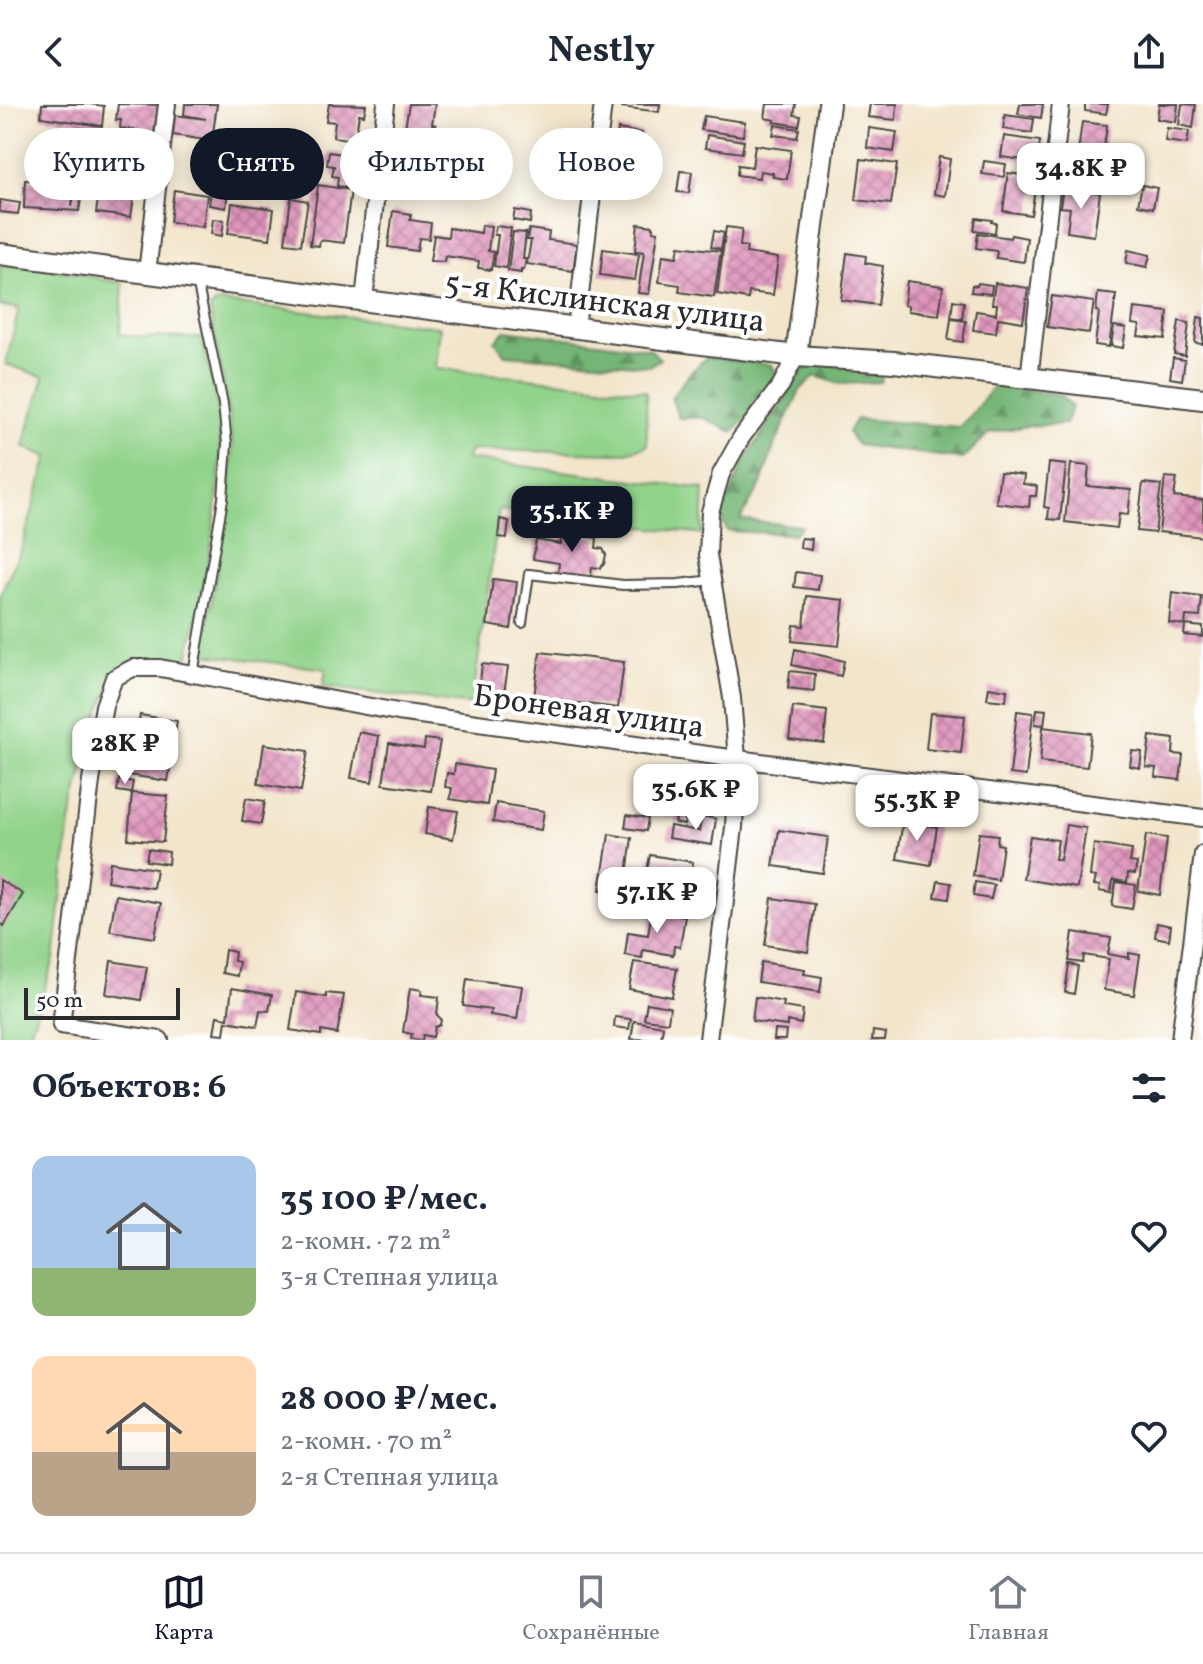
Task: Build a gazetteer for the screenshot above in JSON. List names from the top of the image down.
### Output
{
  "streets": {
    "street": ["5-я Кислинская улица", "Броневая улица"]
  },
  "scale_bar": "50 m",
  "page": {
    "header": "Nestly",
    "chip": [
      "Купить",
      "Снять",
      "Фильтры",
      "Новое"
    ],
    "price": [
      "34.8K ₽",
      "35.1K ₽",
      "28K ₽",
      "35.6K ₽",
      "55.3K ₽",
      "57.1K ₽"
    ],
    "scale": "50 m",
    "heading": "Объектов: 6",
    "list": [
      {
        "name": "35 100 ₽/мес.",
        "note": "2-комн. · 72 m² · 3-я Степная улица"
      },
      {
        "name": "28 000 ₽/мес.",
        "note": "2-комн. · 70 m² · 2-я Степная улица"
      }
    ],
    "tabs": ["Карта", "Сохранённые", "Главная"]
  }
}
